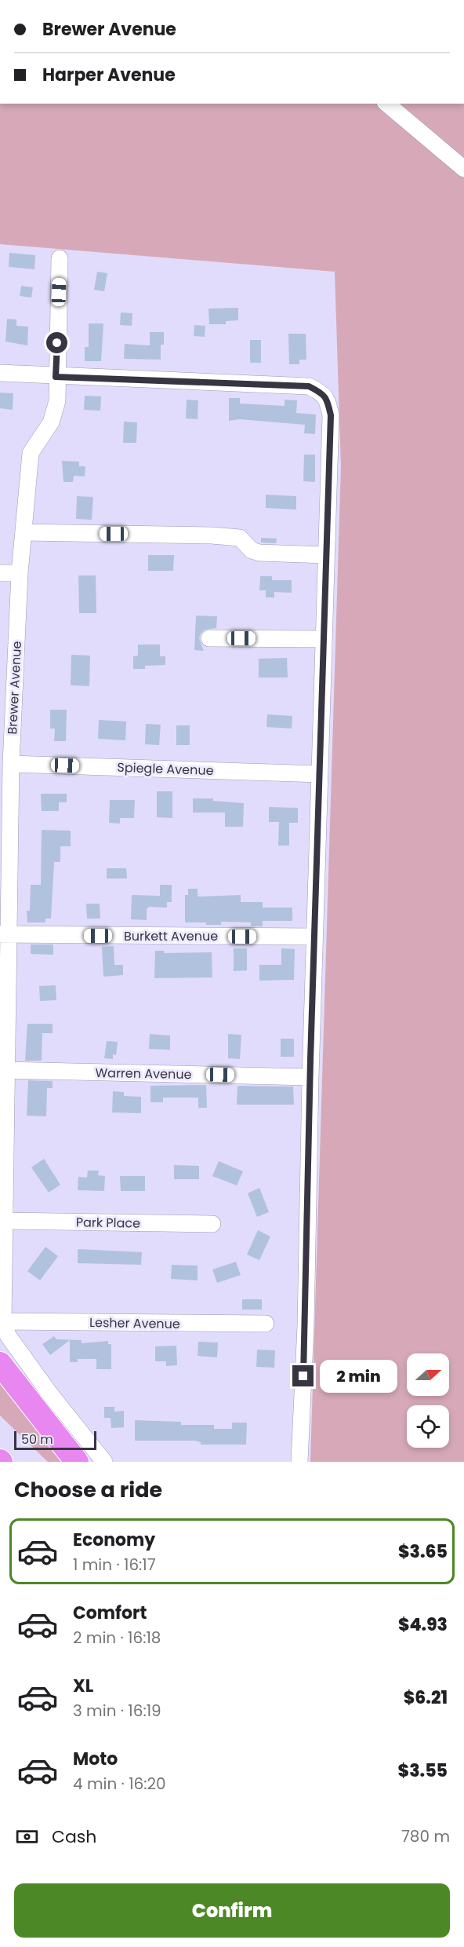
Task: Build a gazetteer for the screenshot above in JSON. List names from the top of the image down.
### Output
{
  "streets": {
    "street": [
      "Brewer Avenue",
      "Spiegle Avenue",
      "Burkett Avenue",
      "Warren Avenue",
      "Park Place",
      "Lesher Avenue"
    ]
  },
  "crossings": [
    ["Brewer Avenue", "Spiegle Avenue"],
    ["Brewer Avenue", "Burkett Avenue"],
    ["Brewer Avenue", "Warren Avenue"],
    ["Brewer Avenue", "Park Place"],
    ["Brewer Avenue", "Lesher Avenue"]
  ],
  "scale_bar": "50 m",
  "north": "right",
  "page": {
    "banner": ["Brewer Avenue", "Harper Avenue"],
    "bubble": "2 min",
    "scale": "50 m",
    "heading": "Choose a ride",
    "list": [
      {
        "name": "Economy",
        "note": "1 min · 16:17",
        "value": "$3.65"
      },
      {
        "name": "Comfort",
        "note": "2 min · 16:18",
        "value": "$4.93"
      },
      {
        "name": "XL",
        "note": "3 min · 16:19",
        "value": "$6.21"
      },
      {
        "name": "Moto",
        "note": "4 min · 16:20",
        "value": "$3.55"
      }
    ],
    "pay": ["Cash", "780 m"],
    "buttons": "Confirm"
  }
}
